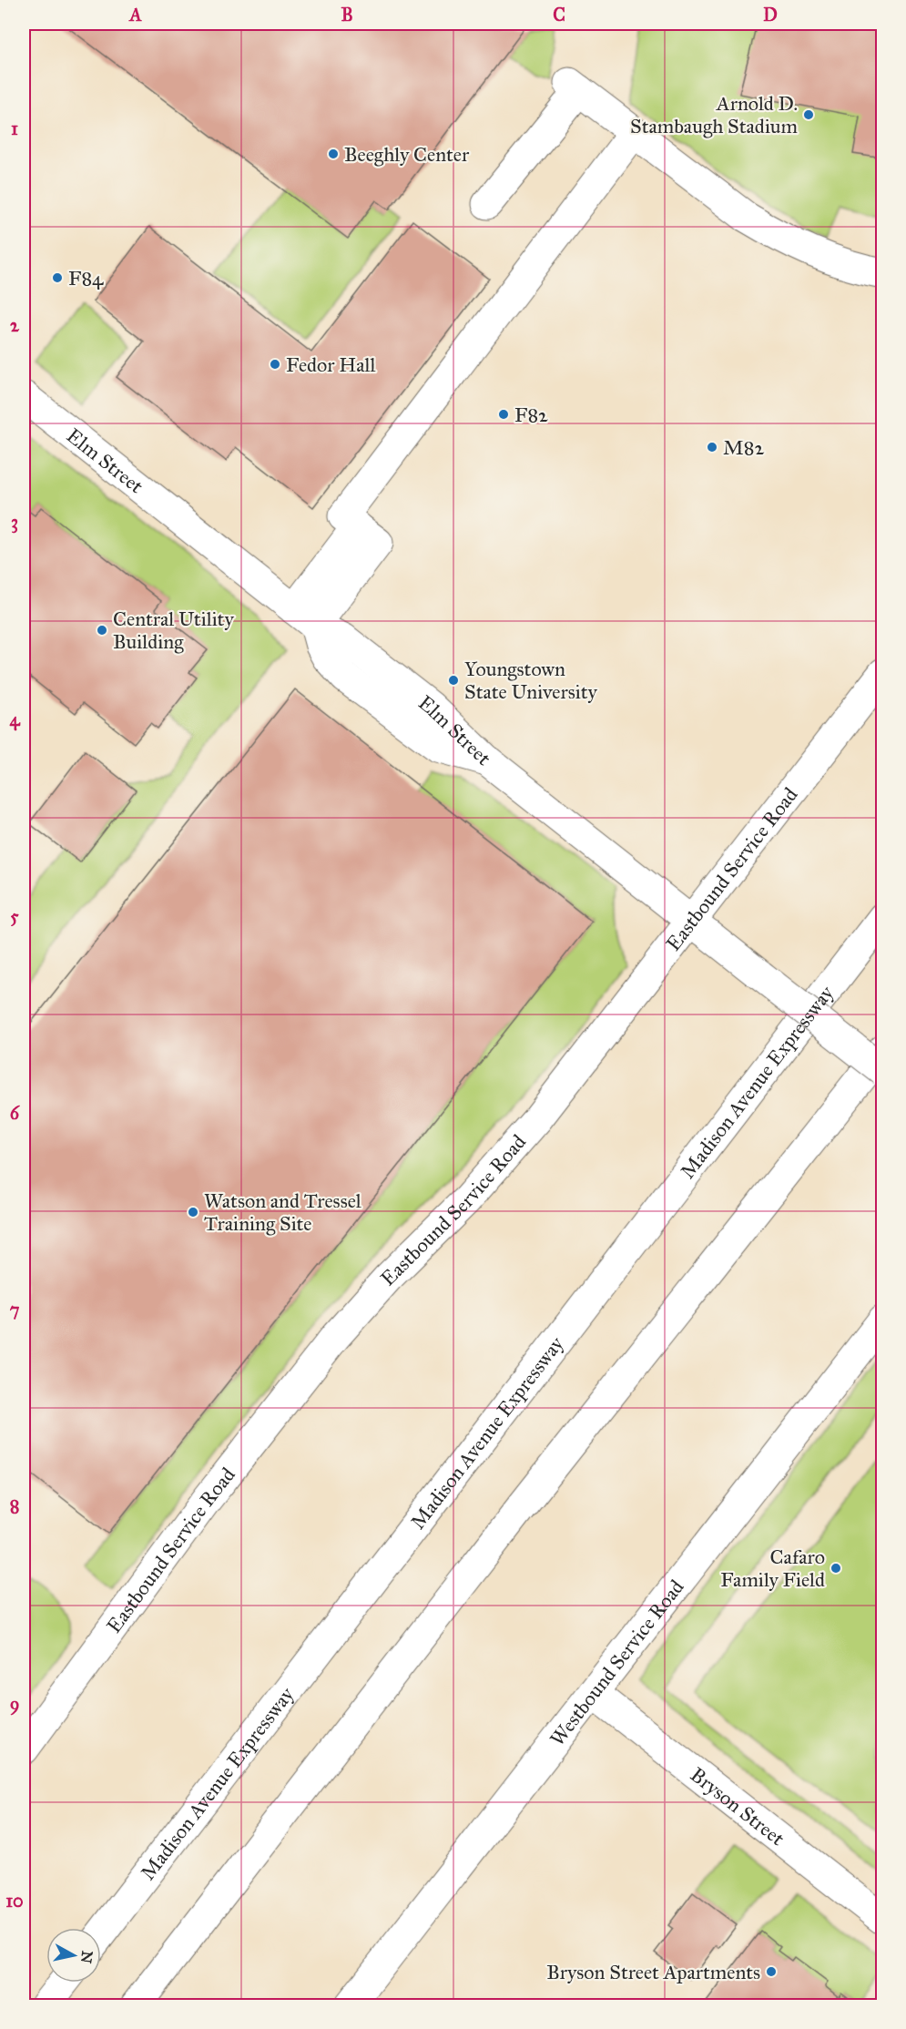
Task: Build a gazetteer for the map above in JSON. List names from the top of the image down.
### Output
{
  "streets": {
    "main road": [
      "Elm Street",
      "Eastbound Service Road",
      "Madison Avenue Expressway",
      "Westbound Service Road",
      "Bryson Street"
    ]
  },
  "crossings": [
    ["Elm Street", "Eastbound Service Road"],
    ["Westbound Service Road", "Bryson Street"]
  ],
  "places": [
    "Arnold D. Stambaugh Stadium",
    "Beeghly Center",
    "F84",
    "Fedor Hall",
    "F82",
    "M82",
    "Central Utility Building",
    "Youngstown State University",
    "Watson and Tressel Training Site",
    "Cafaro Family Field",
    "Bryson Street Apartments"
  ],
  "north": "right",
  "grid": {
    "columns": [
      "A",
      "B",
      "C",
      "D"
    ],
    "rows": [
      "1",
      "2",
      "3",
      "4",
      "5",
      "6",
      "7",
      "8",
      "9",
      "10"
    ]
  }
}
